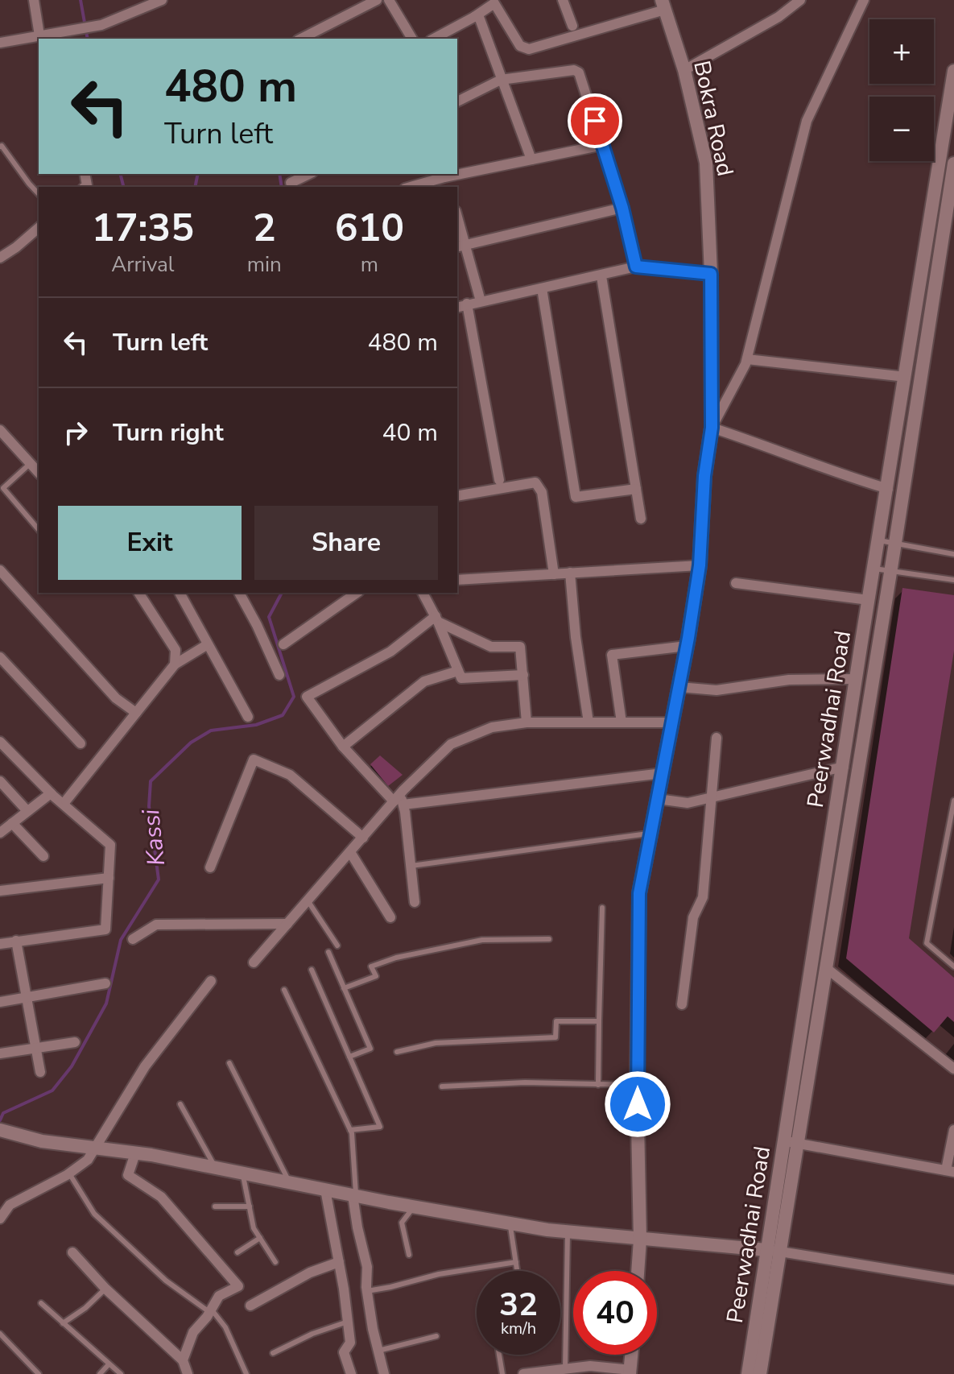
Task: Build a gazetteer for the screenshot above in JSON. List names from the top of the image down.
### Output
{
  "streets": {
    "main road": ["Bokra Road", "Peerwadhai Road"]
  },
  "water": ["Kassi"],
  "page": {
    "map_buttons": ["+", "−"],
    "turn": ["480 m", "Turn left"],
    "eta": [
      "17:35",
      "Arrival",
      "2",
      "min",
      "610",
      "m"
    ],
    "list": [
      {
        "name": "Turn left",
        "value": "480 m"
      },
      {
        "name": "Turn right",
        "value": "40 m"
      }
    ],
    "buttons": ["Exit", "Share"],
    "speed": "32 km/h",
    "limit": "40"
  }
}
